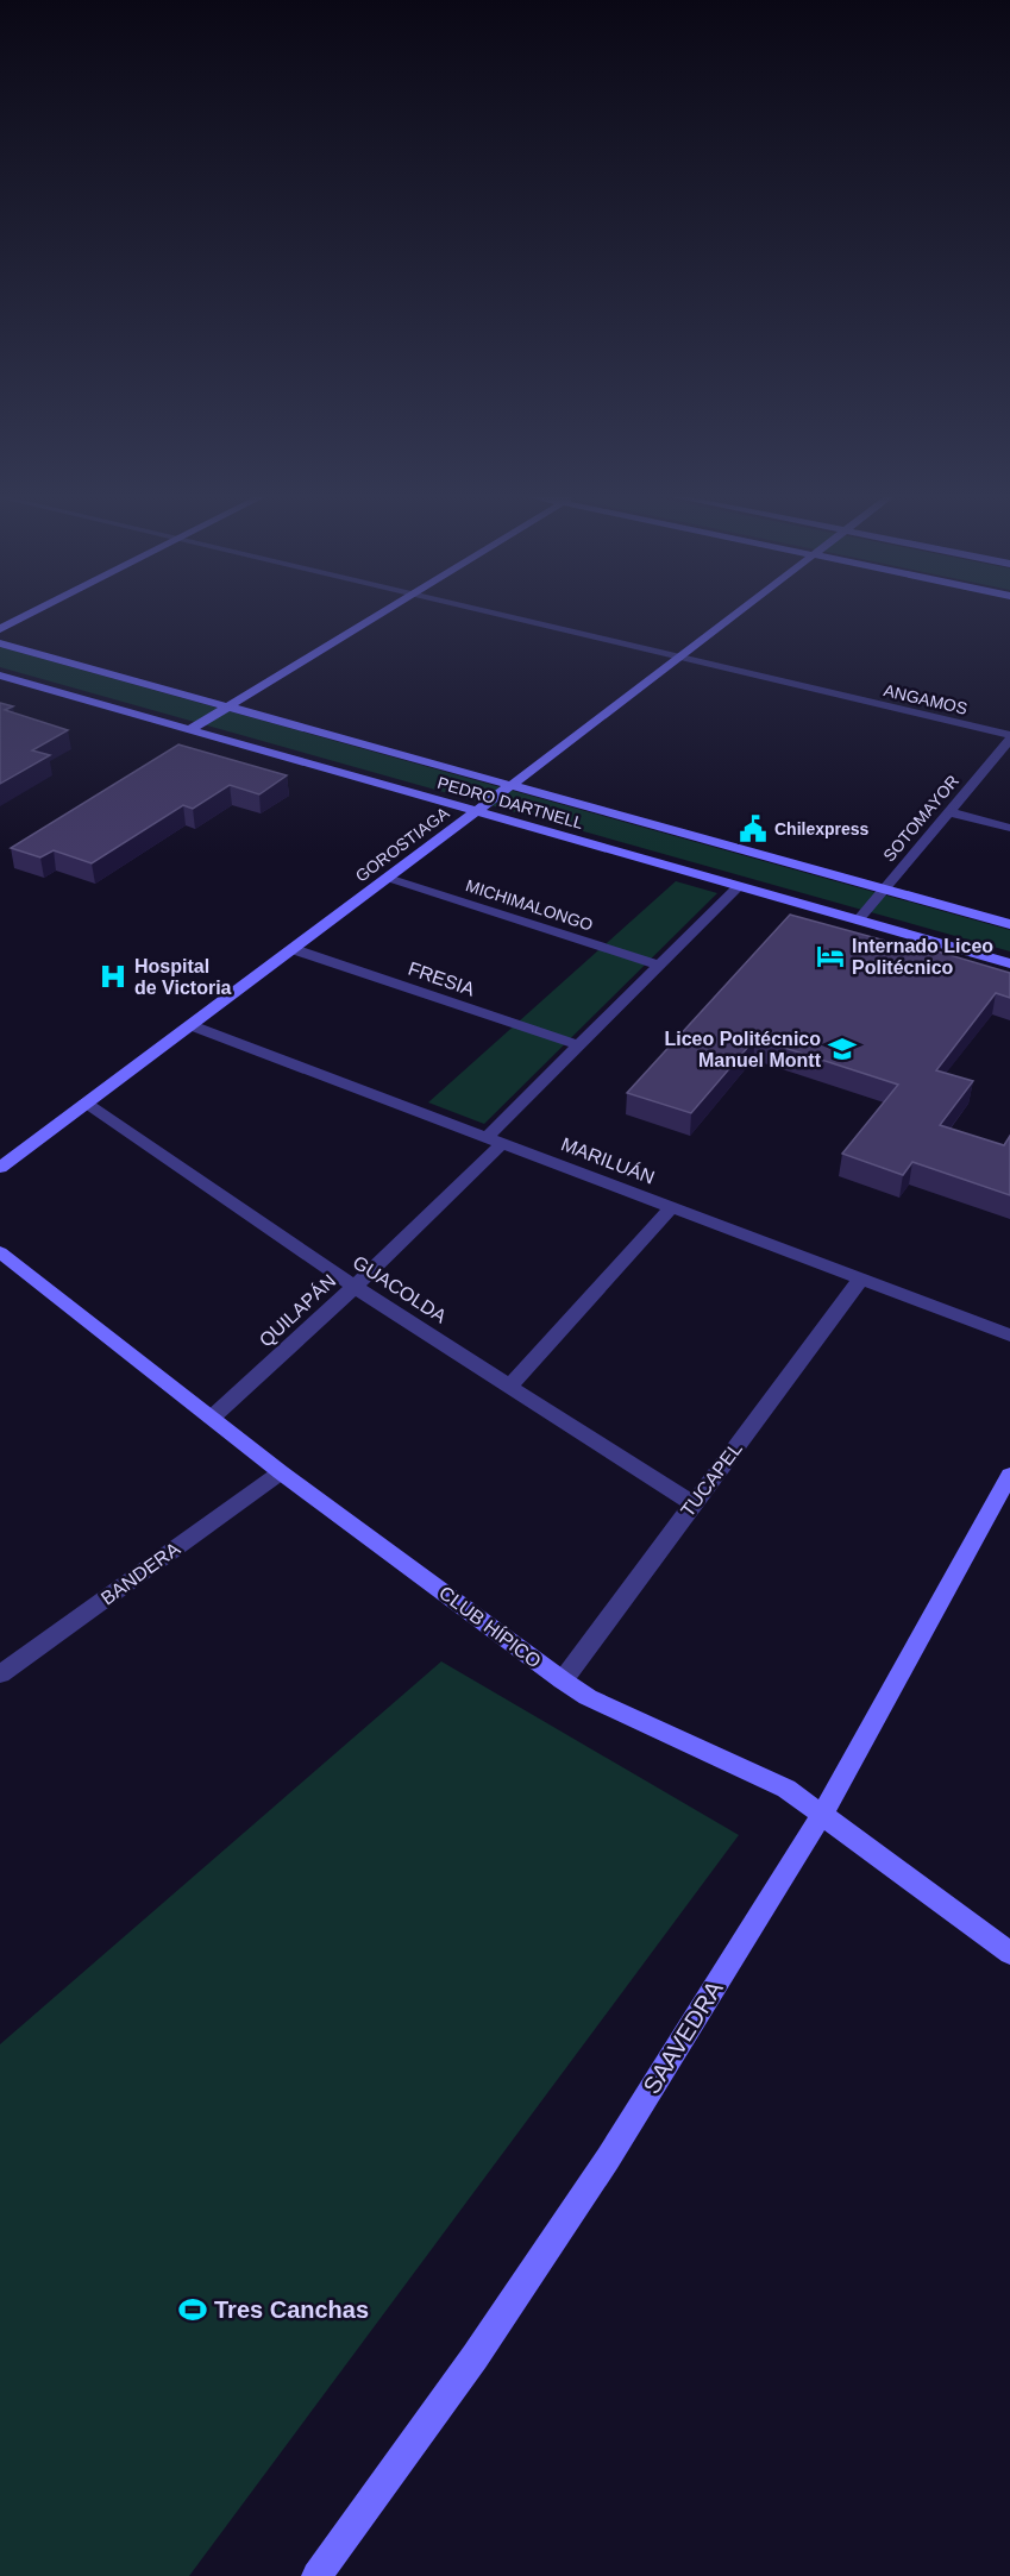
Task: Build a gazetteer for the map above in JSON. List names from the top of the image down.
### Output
{
  "streets": {
    "street": [
      "ANGAMOS",
      "PEDRO DARTNELL",
      "SOTOMAYOR",
      "GOROSTIAGA",
      "MICHIMALONGO",
      "FRESIA",
      "MARILUÁN",
      "GUACOLDA",
      "QUILAPÁN",
      "TUCAPEL",
      "BANDERA",
      "CLUB HÍPICO",
      "SAAVEDRA"
    ]
  },
  "crossings": [
    ["ANGAMOS", "SOTOMAYOR"],
    ["ANGAMOS", "GOROSTIAGA"],
    ["PEDRO DARTNELL", "SOTOMAYOR"],
    ["PEDRO DARTNELL", "GOROSTIAGA"],
    ["PEDRO DARTNELL", "QUILAPÁN"],
    ["GOROSTIAGA", "MICHIMALONGO"],
    ["GOROSTIAGA", "FRESIA"],
    ["GOROSTIAGA", "MARILUÁN"],
    ["GOROSTIAGA", "GUACOLDA"],
    ["MICHIMALONGO", "QUILAPÁN"],
    ["FRESIA", "QUILAPÁN"],
    ["MARILUÁN", "QUILAPÁN"],
    ["MARILUÁN", "TUCAPEL"],
    ["GUACOLDA", "QUILAPÁN"],
    ["GUACOLDA", "TUCAPEL"],
    ["QUILAPÁN", "CLUB HÍPICO"],
    ["TUCAPEL", "CLUB HÍPICO"],
    ["BANDERA", "CLUB HÍPICO"],
    ["CLUB HÍPICO", "SAAVEDRA"]
  ],
  "places": {
    "public building": ["Chilexpress"],
    "hotel": ["Internado Liceo Politécnico"],
    "hospital": ["Hospital de Victoria"],
    "school or university": ["Liceo Politécnico Manuel Montt"],
    "sports": ["Tres Canchas"]
  }
}
